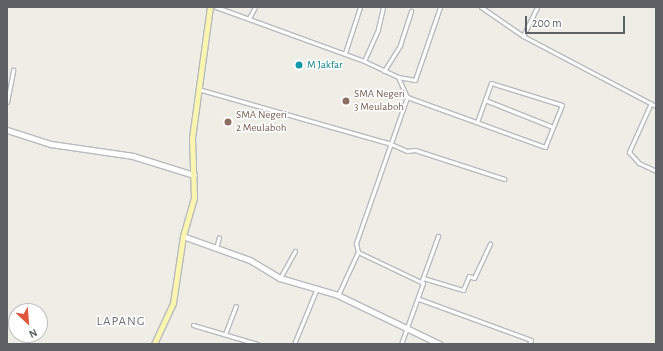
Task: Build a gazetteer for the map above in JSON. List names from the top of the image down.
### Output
{
  "districts": ["LAPANG"],
  "places": ["M Jakfar", "SMA Negeri 3 Meulaboh", "SMA Negeri 2 Meulaboh"],
  "scale_bar": "200 m",
  "north": "bottom right"
}
